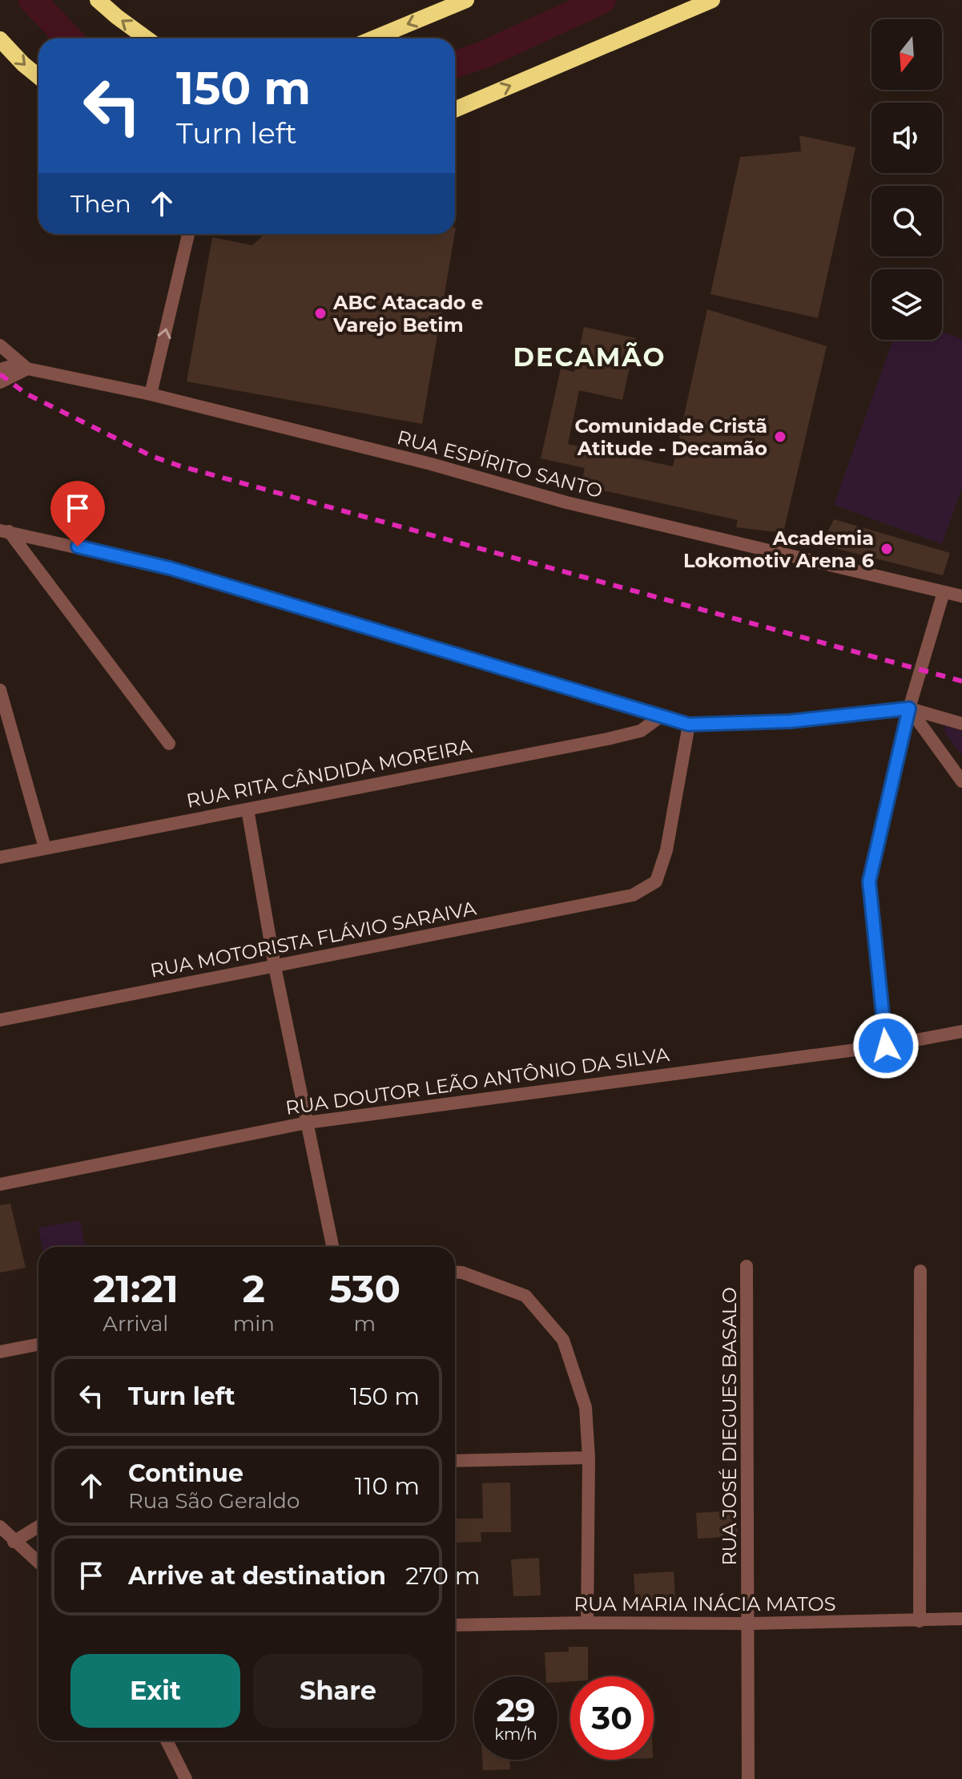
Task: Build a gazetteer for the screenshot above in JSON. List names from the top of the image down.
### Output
{
  "streets": {
    "street": [
      "RUA ESPÍRITO SANTO",
      "RUA RITA CÂNDIDA MOREIRA",
      "RUA MOTORISTA FLÁVIO SARAIVA",
      "RUA DOUTOR LEÃO ANTÔNIO DA SILVA",
      "RUA JOSÉ DIEGUES BASALO",
      "RUA MARIA INÁCIA MATOS"
    ]
  },
  "crossings": [
    ["RUA JOSÉ DIEGUES BASALO", "RUA MARIA INÁCIA MATOS"]
  ],
  "districts": ["DECAMÃO"],
  "places": ["ABC Atacado e Varejo Betim", "Comunidade Cristã Atitude - Decamão", "Academia Lokomotiv Arena 6"],
  "north": "bottom",
  "page": {
    "turn": ["150 m", "Turn left"],
    "then": "Then",
    "eta": [
      "21:21",
      "Arrival",
      "2",
      "min",
      "530",
      "m"
    ],
    "list": [
      {
        "name": "Turn left",
        "value": "150 m"
      },
      {
        "name": "Continue",
        "note": "Rua São Geraldo",
        "value": "110 m"
      },
      {
        "name": "Arrive at destination",
        "value": "270 m"
      }
    ],
    "buttons": ["Exit", "Share"],
    "speed": "29 km/h",
    "limit": "30"
  }
}
